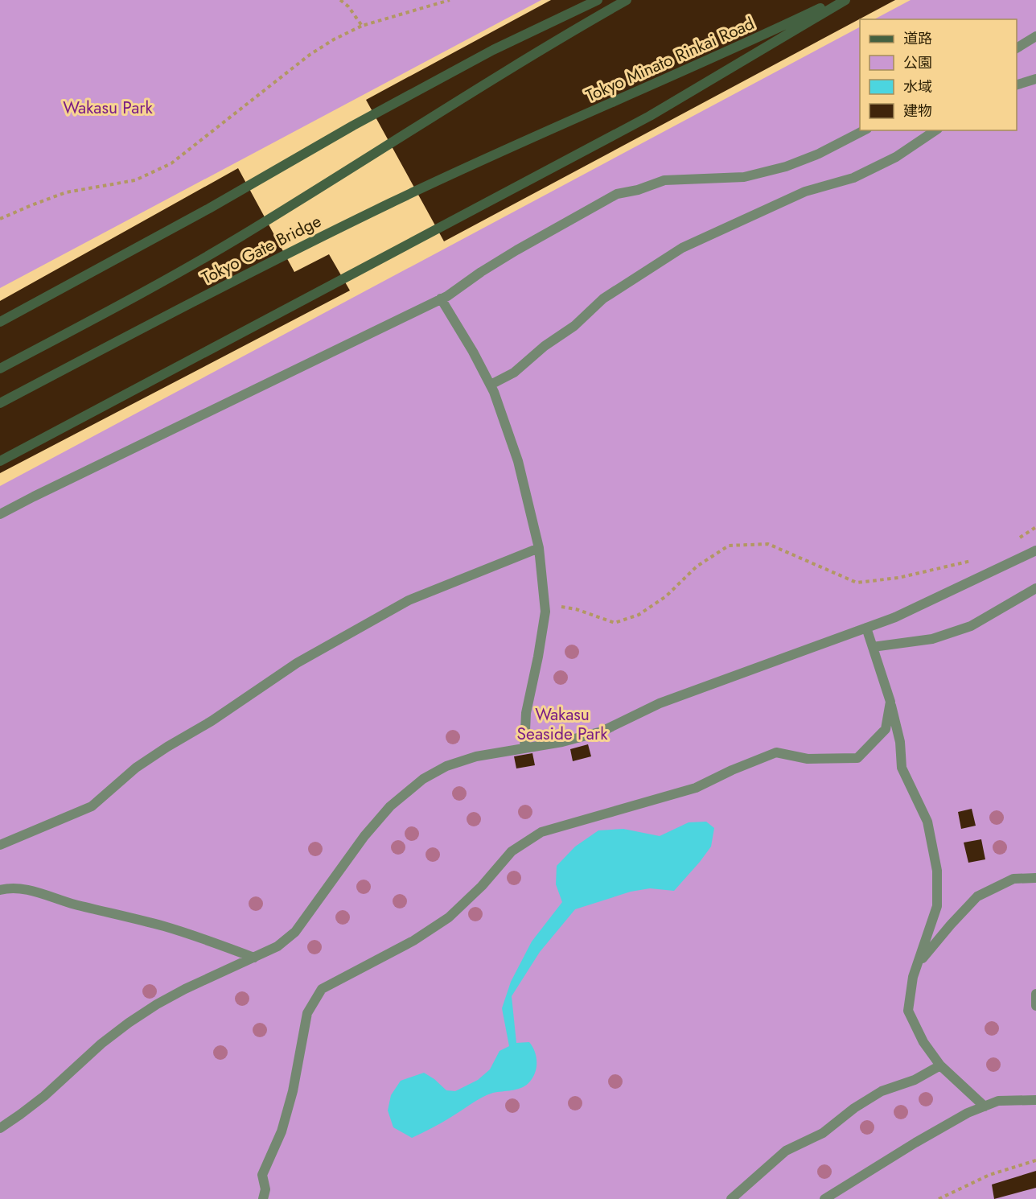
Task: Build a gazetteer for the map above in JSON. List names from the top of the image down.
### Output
{
  "streets": {
    "street": ["Tokyo Minato Rinkai Road", "Tokyo Gate Bridge"]
  },
  "crossings": [
    ["Tokyo Minato Rinkai Road", "Tokyo Gate Bridge"]
  ],
  "parks": ["Wakasu Park", "Wakasu Seaside Park"],
  "legend": [
    "道路",
    "公園",
    "水域",
    "建物"
  ]
}
